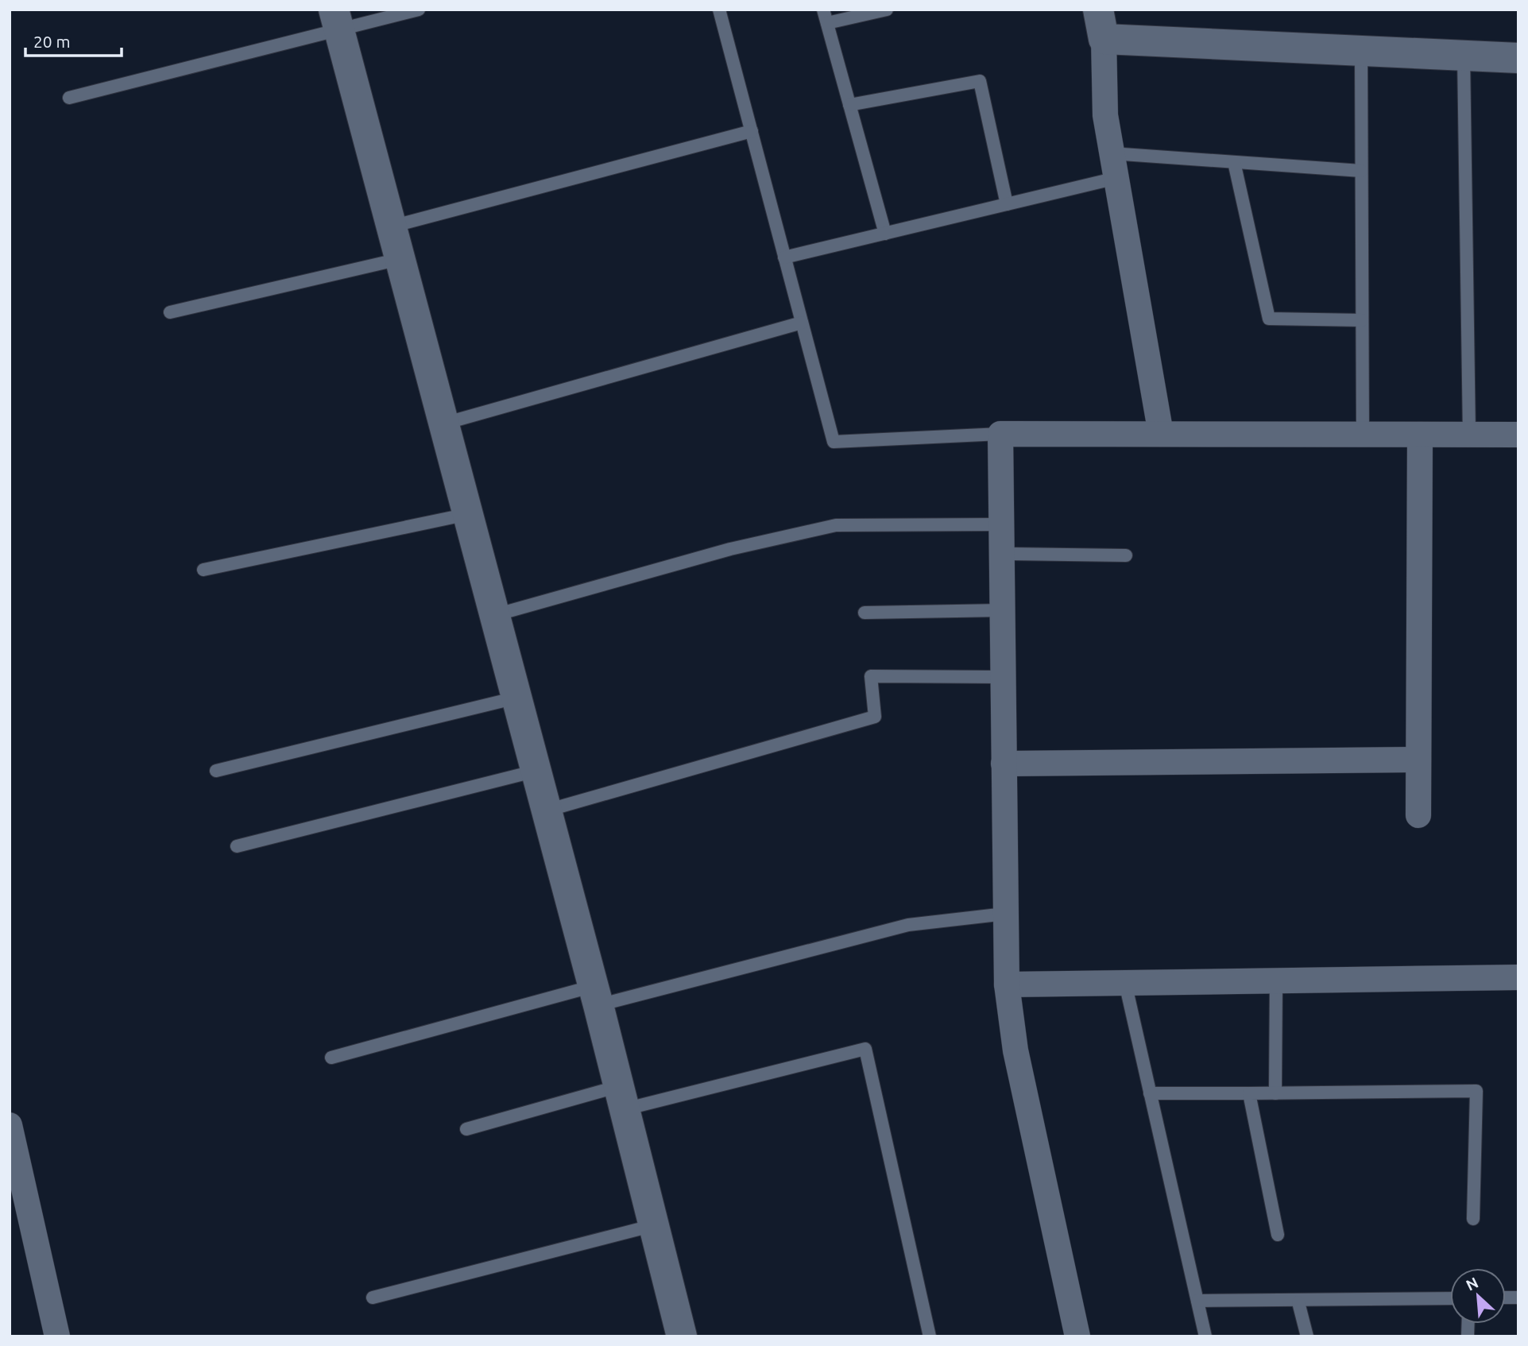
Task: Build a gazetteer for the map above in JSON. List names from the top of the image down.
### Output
{
  "scale_bar": "20 m",
  "north": "top left"
}
